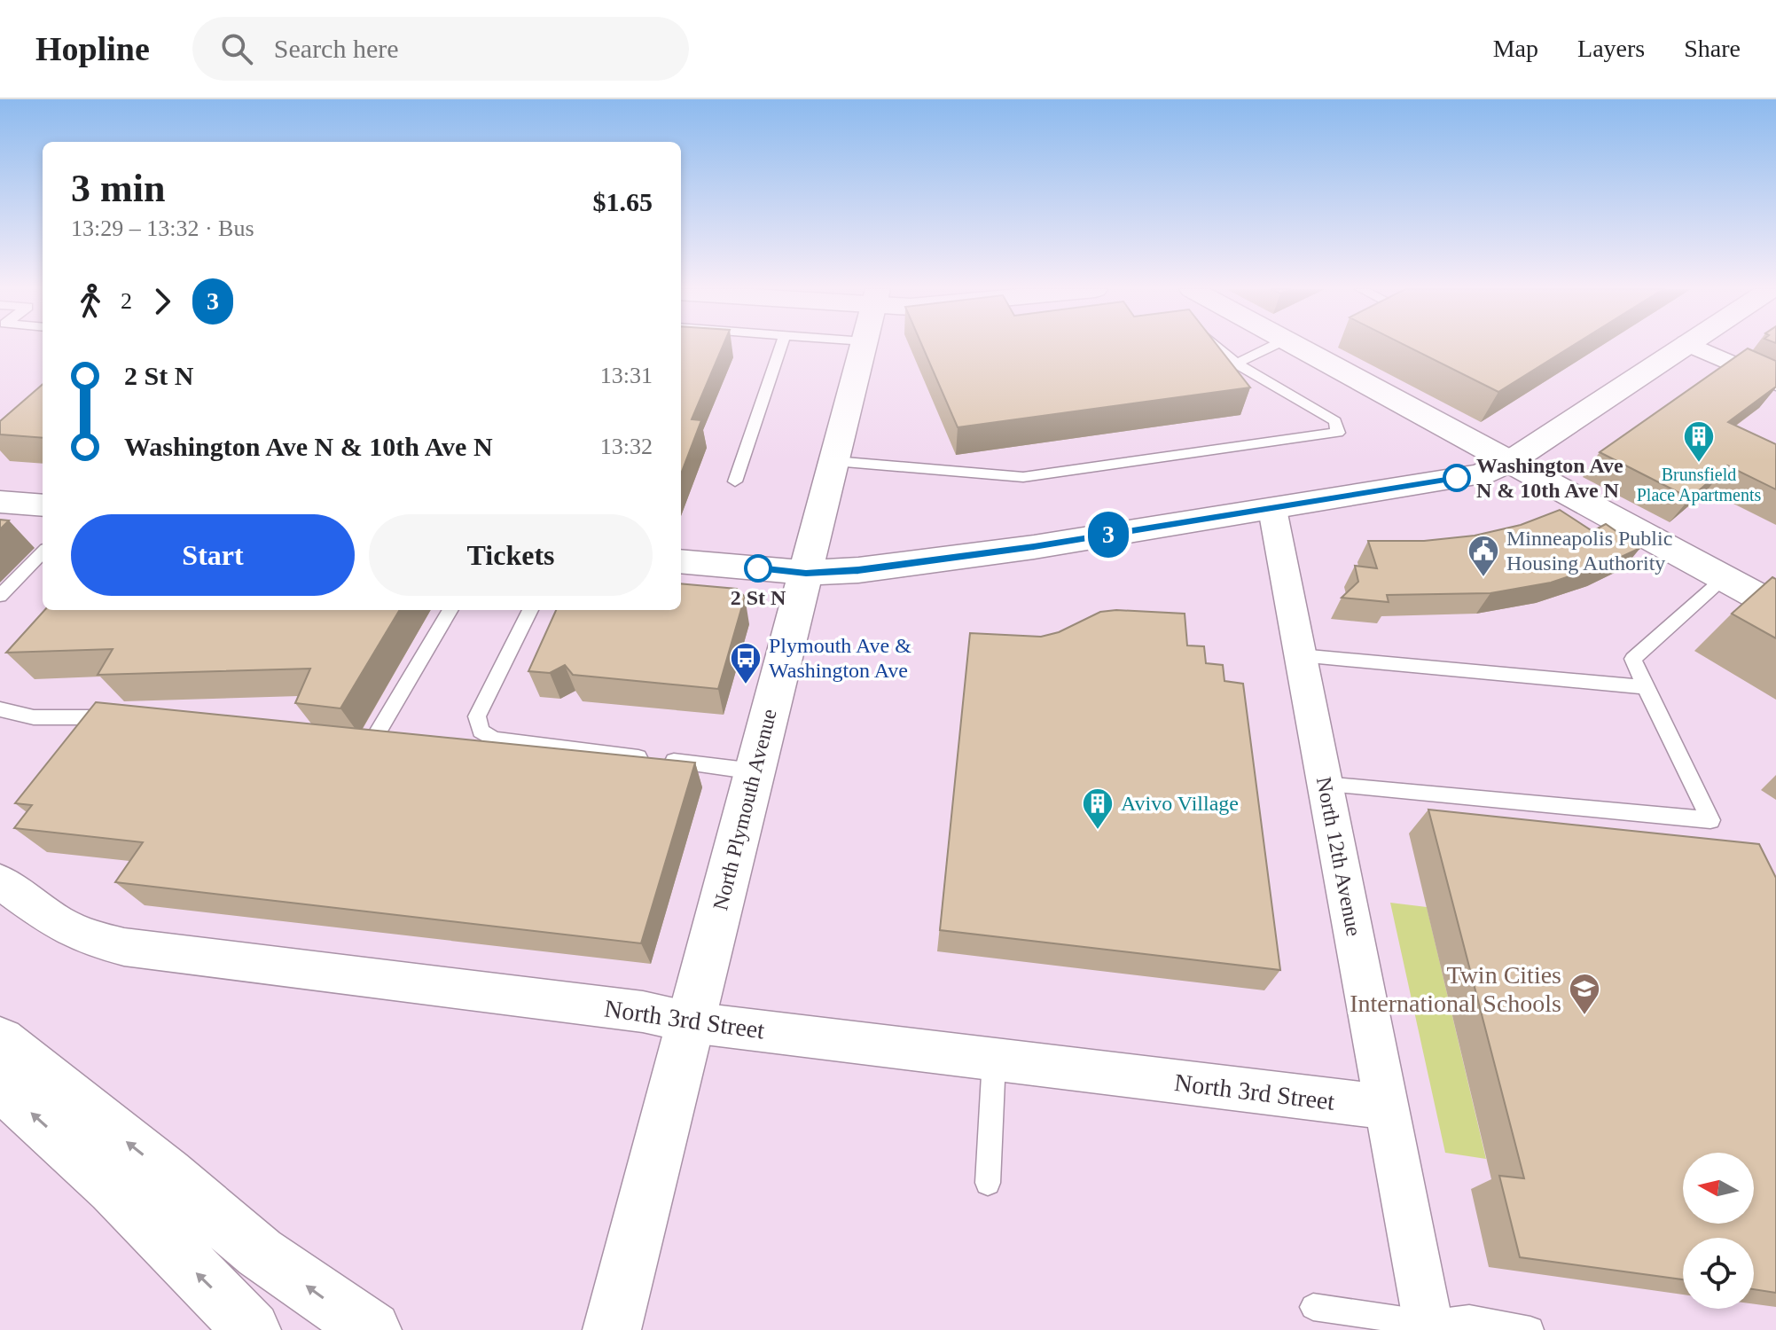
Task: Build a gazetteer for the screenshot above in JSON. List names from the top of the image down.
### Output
{
  "streets": {
    "main road": ["North Plymouth Avenue"],
    "street": ["North 12th Avenue", "North 3rd Street"]
  },
  "crossings": [
    ["North Plymouth Avenue", "North 3rd Street"],
    ["North 12th Avenue", "North 3rd Street"]
  ],
  "places": {
    "building": ["Brunsfield Place Apartments", "Avivo Village"],
    "other": ["Washington Ave N & 10th Ave N", "2 St N"],
    "public building": ["Minneapolis Public Housing Authority"],
    "bus stop": ["Plymouth Ave & Washington Ave"],
    "school or university": ["Twin Cities International Schools"]
  },
  "lines": ["bus line 3"],
  "north": "left",
  "page": {
    "header": "Hopline",
    "search": "Search here",
    "nav": ["Map", "Layers", "Share"],
    "on_map": "3",
    "heading": ["3 min", "13:29 – 13:32 · Bus", "$1.65"],
    "legs": ["2", "3"],
    "list": [
      {
        "name": "2 St N",
        "value": "13:31"
      },
      {
        "name": "Washington Ave N & 10th Ave N",
        "value": "13:32"
      }
    ],
    "buttons": ["Start", "Tickets"]
  }
}
